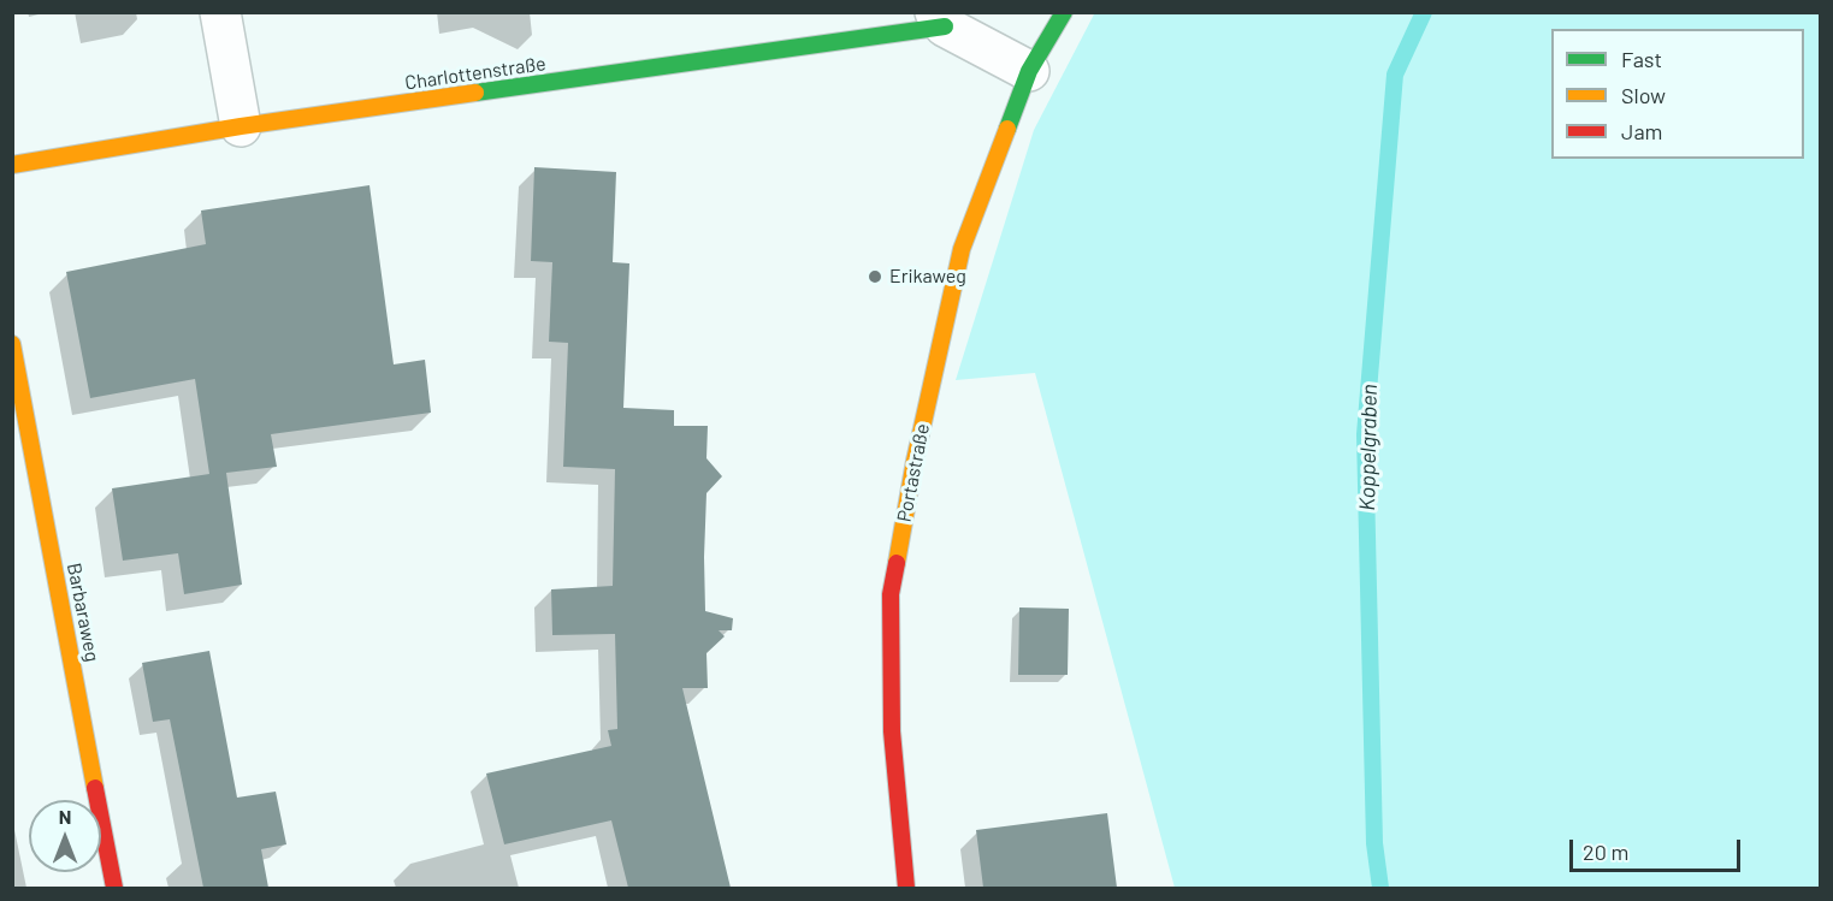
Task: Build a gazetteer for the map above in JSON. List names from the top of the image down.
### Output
{
  "streets": {
    "street": ["Charlottenstraße", "Portastraße", "Barbaraweg"]
  },
  "water": ["Koppelgraben"],
  "places": ["Erikaweg"],
  "legend": ["Fast", "Slow", "Jam"],
  "scale_bar": "20 m",
  "north": "top"
}
